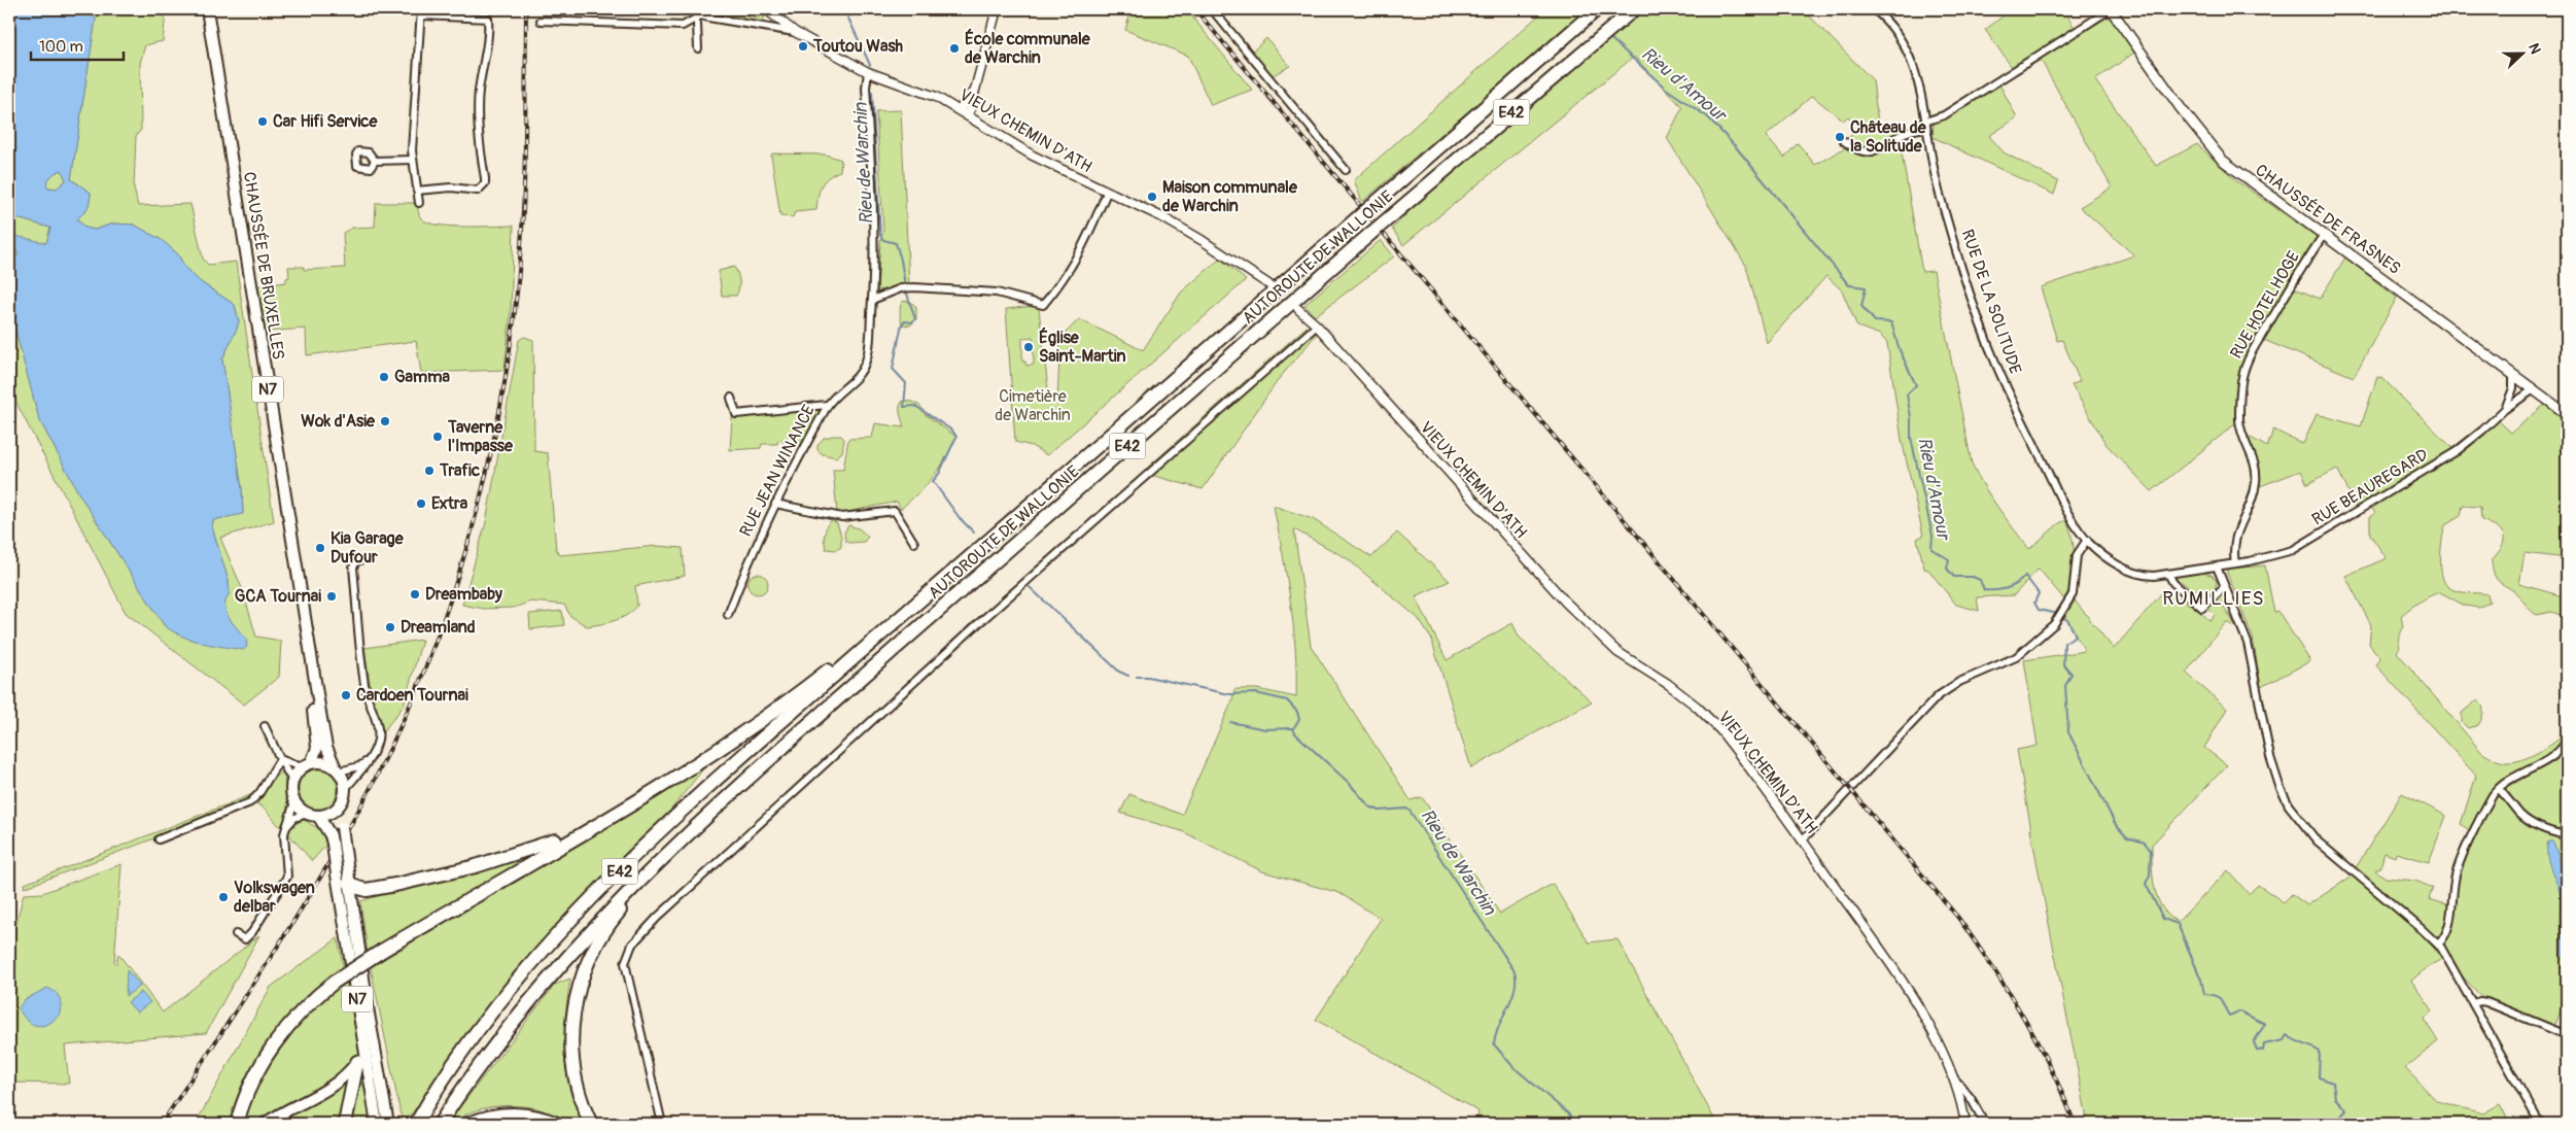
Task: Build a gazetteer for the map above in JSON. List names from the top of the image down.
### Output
{
  "streets": {
    "highway": ["E42", "AUTOROUTE DE WALLONIE"],
    "main road": ["CHAUSSÉE DE FRASNES", "CHAUSSÉE DE BRUXELLES", "N7"],
    "street": [
      "VIEUX CHEMIN D'ATH",
      "RUE DE LA SOLITUDE",
      "RUE HOTELHOGE",
      "RUE JEAN WINANCE",
      "RUE BEAUREGARD"
    ]
  },
  "crossings": [
    ["VIEUX CHEMIN D'ATH", "RUE JEAN WINANCE"],
    ["CHAUSSÉE DE FRASNES", "RUE HOTELHOGE"],
    ["CHAUSSÉE DE FRASNES", "RUE BEAUREGARD"],
    ["CHAUSSÉE DE BRUXELLES", "N7"],
    ["RUE HOTELHOGE", "RUE BEAUREGARD"]
  ],
  "districts": ["RUMILLIES"],
  "water": ["Rieu d'Amour", "Rieu de Warchin"],
  "parks": ["Cimetière de Warchin"],
  "places": [
    "Toutou Wash",
    "École communale de Warchin",
    "Car Hifi Service",
    "Château de la Solitude",
    "Maison communale de Warchin",
    "Église Saint-Martin",
    "Gamma",
    "Wok d'Asie",
    "Taverne l'Impasse",
    "Trafic",
    "Extra",
    "Kia Garage Dufour",
    "Dreambaby",
    "GCA Tournai",
    "Dreamland",
    "Cardoen Tournai",
    "Volkswagen delbar"
  ],
  "scale_bar": "100 m",
  "north": "right"
}
